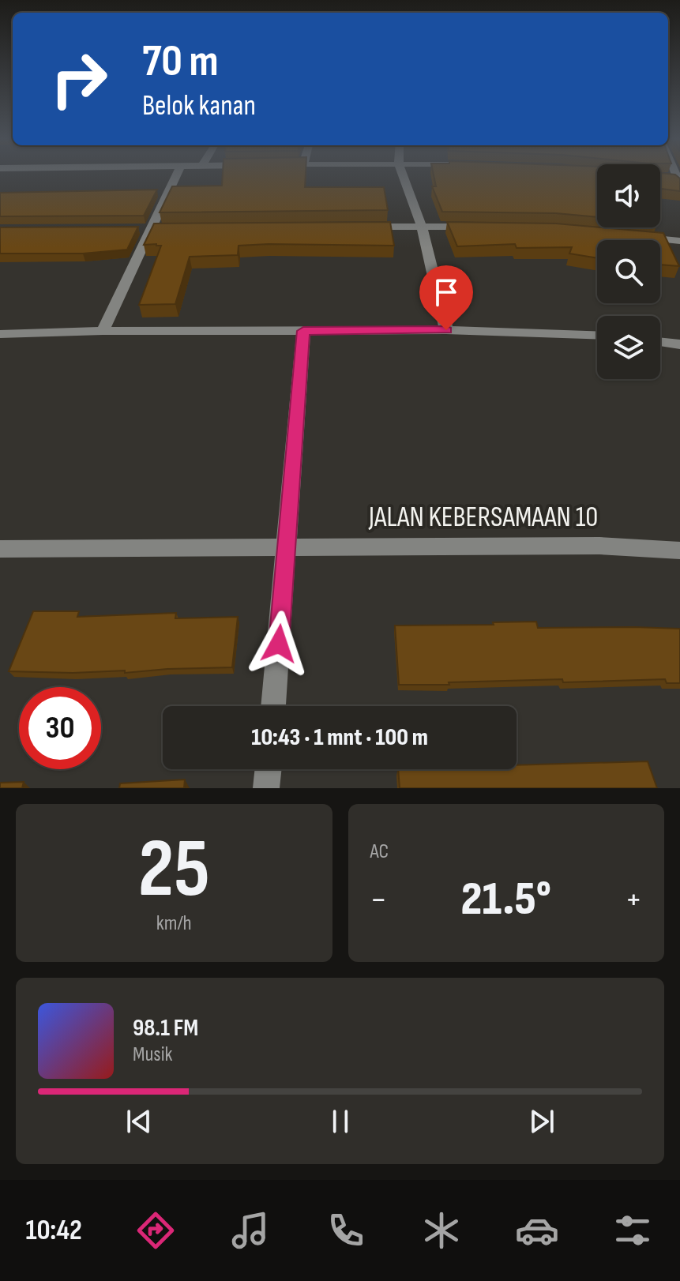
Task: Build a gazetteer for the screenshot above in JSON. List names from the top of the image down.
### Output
{
  "streets": {
    "street": ["JALAN KEBERSAMAAN 10"]
  },
  "page": {
    "turn": ["70 m", "Belok kanan"],
    "limit": "30",
    "trip": "10:43 · 1 mnt · 100 m",
    "tile": [
      ["25", "km/h"],
      "AC"
    ],
    "heat": ["−", "21.5°", "+"],
    "song": ["98.1 FM", "Musik"],
    "tabs": "10:42"
  }
}
